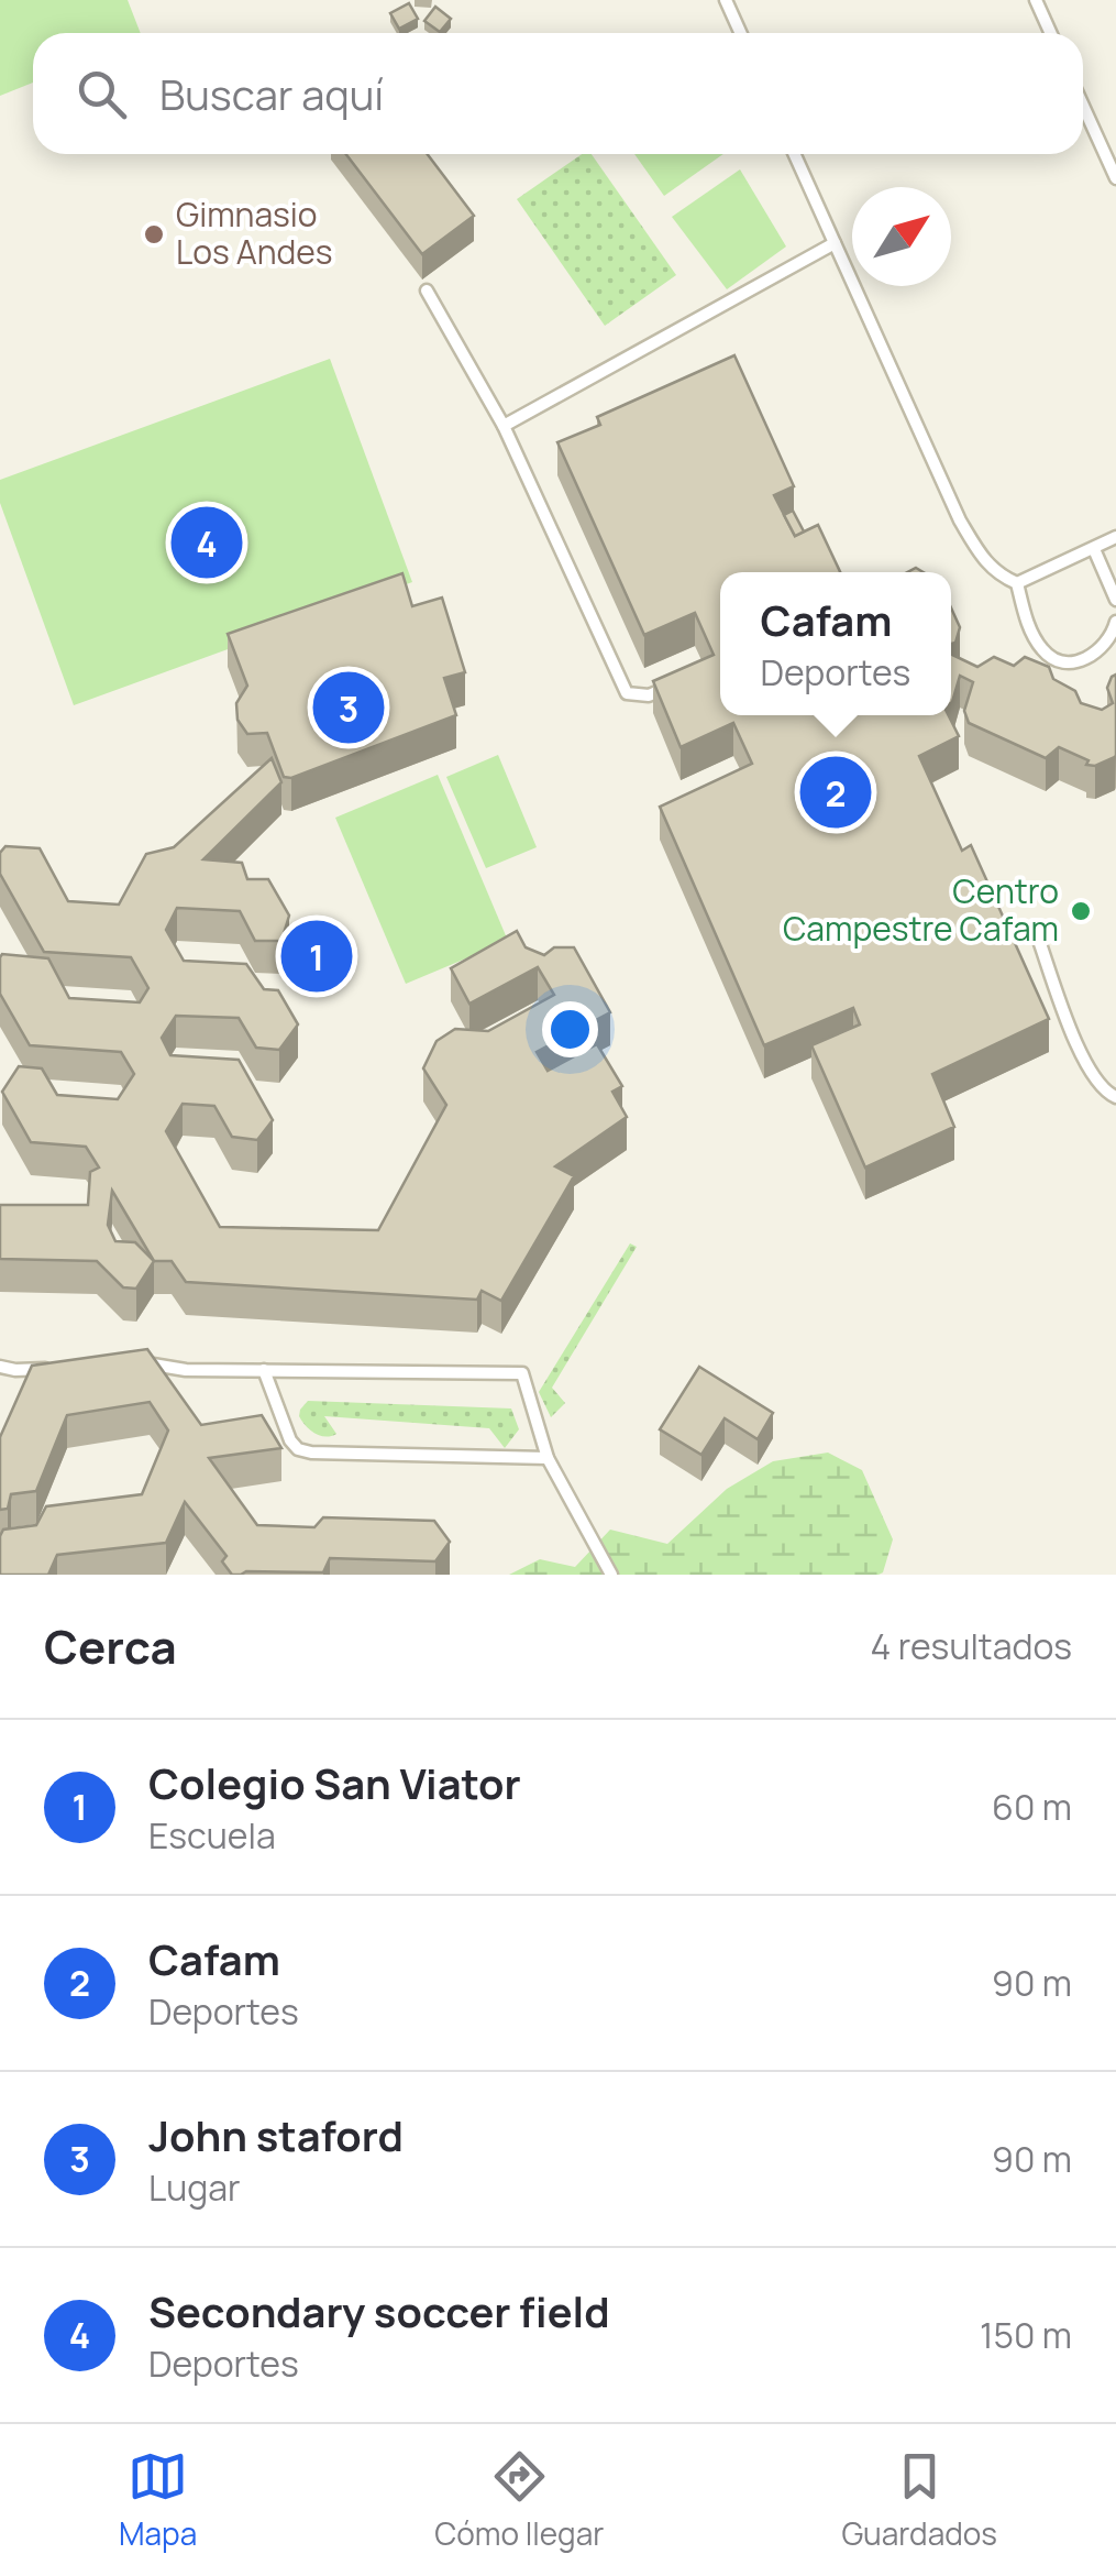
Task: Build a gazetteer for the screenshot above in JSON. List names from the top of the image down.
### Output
{
  "places": ["Gimnasio Los Andes", "Centro Campestre Cafam"],
  "north": "top right",
  "page": {
    "search": "Buscar aquí",
    "pins": [
      "4",
      "3",
      "2",
      "1"
    ],
    "popup": ["Cafam", "Deportes"],
    "heading": ["Cerca", "4 resultados"],
    "list": [
      {
        "mark": "1",
        "name": "Colegio San Viator",
        "note": "Escuela",
        "value": "60 m"
      },
      {
        "mark": "2",
        "name": "Cafam",
        "note": "Deportes",
        "value": "90 m"
      },
      {
        "mark": "3",
        "name": "John staford",
        "note": "Lugar",
        "value": "90 m"
      },
      {
        "mark": "4",
        "name": "Secondary soccer field",
        "note": "Deportes",
        "value": "150 m"
      }
    ],
    "nav": ["Mapa", "Cómo llegar", "Guardados"]
  }
}
